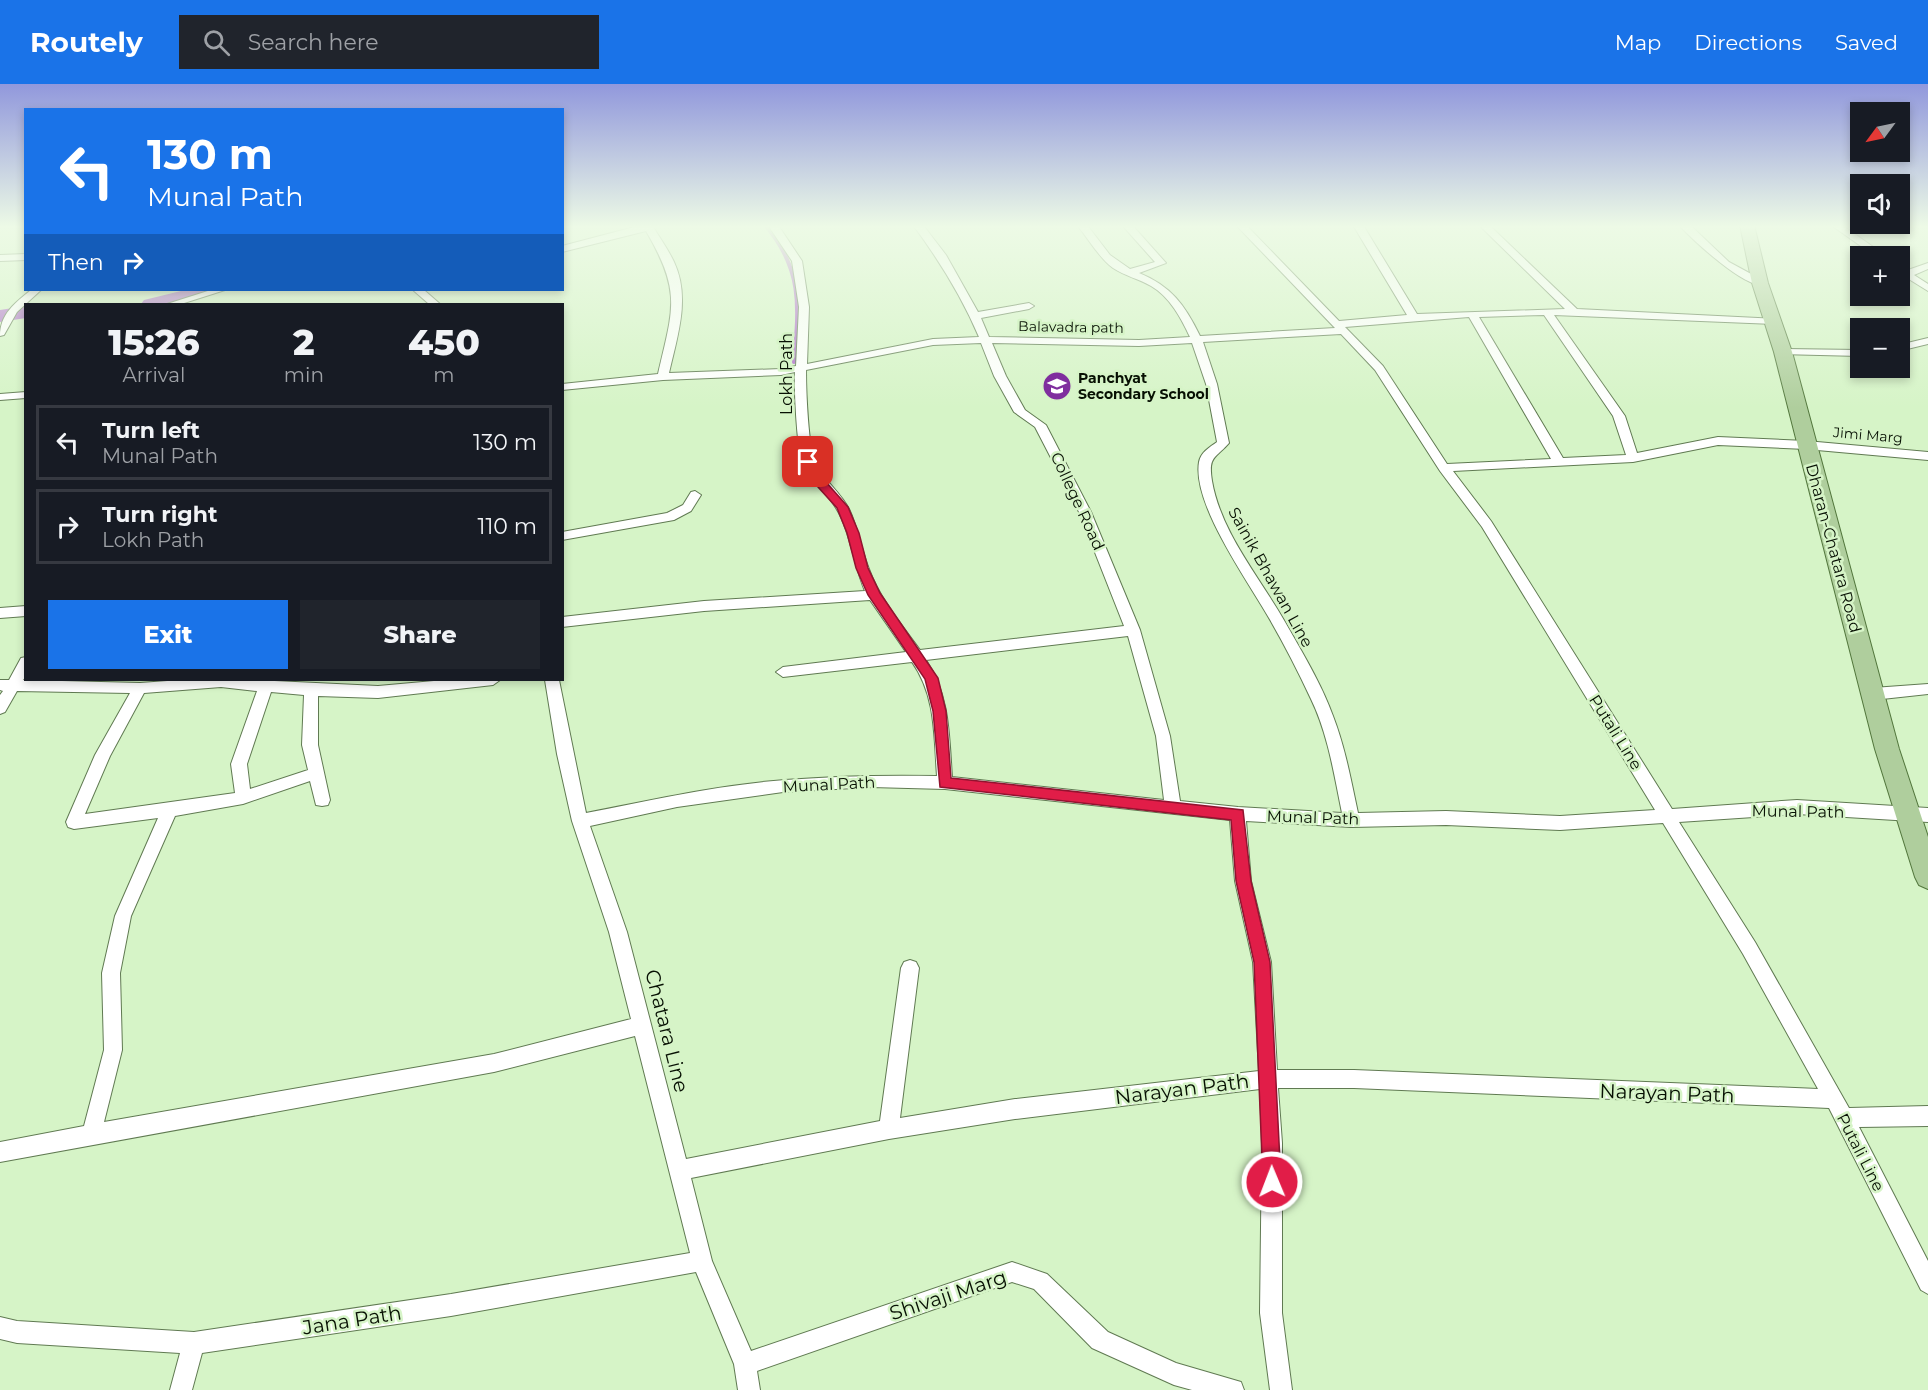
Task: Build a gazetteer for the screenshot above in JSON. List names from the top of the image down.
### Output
{
  "streets": {
    "main road": ["Dharan-Chatara Road"],
    "street": [
      "Balavadra path",
      "Lokh Path",
      "Jimi Marg",
      "College Road",
      "Sainik Bhawan Line",
      "Putali Line",
      "Munal Path",
      "Chatara Line",
      "Narayan Path",
      "Shivaji Marg",
      "Jana Path"
    ]
  },
  "crossings": [
    ["Balavadra path", "Lokh Path"],
    ["Balavadra path", "College Road"],
    ["Balavadra path", "Dharan-Chatara Road"],
    ["Balavadra path", "Sainik Bhawan Line"],
    ["Balavadra path", "Putali Line"],
    ["Lokh Path", "Munal Path"],
    ["Jimi Marg", "Dharan-Chatara Road"],
    ["Jimi Marg", "Putali Line"],
    ["College Road", "Munal Path"],
    ["Dharan-Chatara Road", "Munal Path"],
    ["Sainik Bhawan Line", "Munal Path"],
    ["Putali Line", "Munal Path"],
    ["Putali Line", "Narayan Path"],
    ["Munal Path", "Chatara Line"],
    ["Chatara Line", "Narayan Path"],
    ["Chatara Line", "Shivaji Marg"],
    ["Chatara Line", "Jana Path"]
  ],
  "places": {
    "school or university": ["Panchyat Secondary School"]
  },
  "north": "bottom left",
  "page": {
    "header": "Routely",
    "search": "Search here",
    "nav": ["Map", "Directions", "Saved"],
    "map_buttons": ["+", "−"],
    "turn": ["130 m", "Munal Path"],
    "then": "Then",
    "eta": [
      "15:26",
      "Arrival",
      "2",
      "min",
      "450",
      "m"
    ],
    "list": [
      {
        "name": "Turn left",
        "note": "Munal Path",
        "value": "130 m"
      },
      {
        "name": "Turn right",
        "note": "Lokh Path",
        "value": "110 m"
      }
    ],
    "buttons": ["Exit", "Share"]
  }
}
